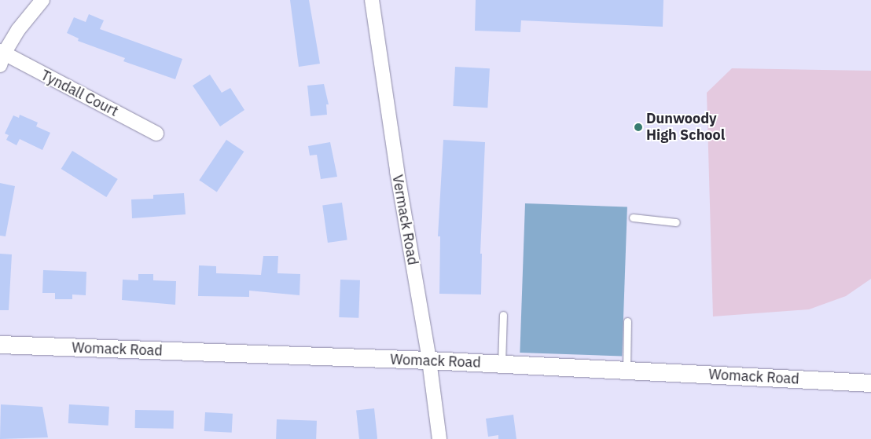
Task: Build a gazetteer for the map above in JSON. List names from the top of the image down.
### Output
{
  "streets": {
    "street": ["Tyndall Court", "Vermack Road", "Womack Road"]
  },
  "crossings": [
    ["Vermack Road", "Womack Road"]
  ],
  "places": ["Dunwoody High School"]
}
